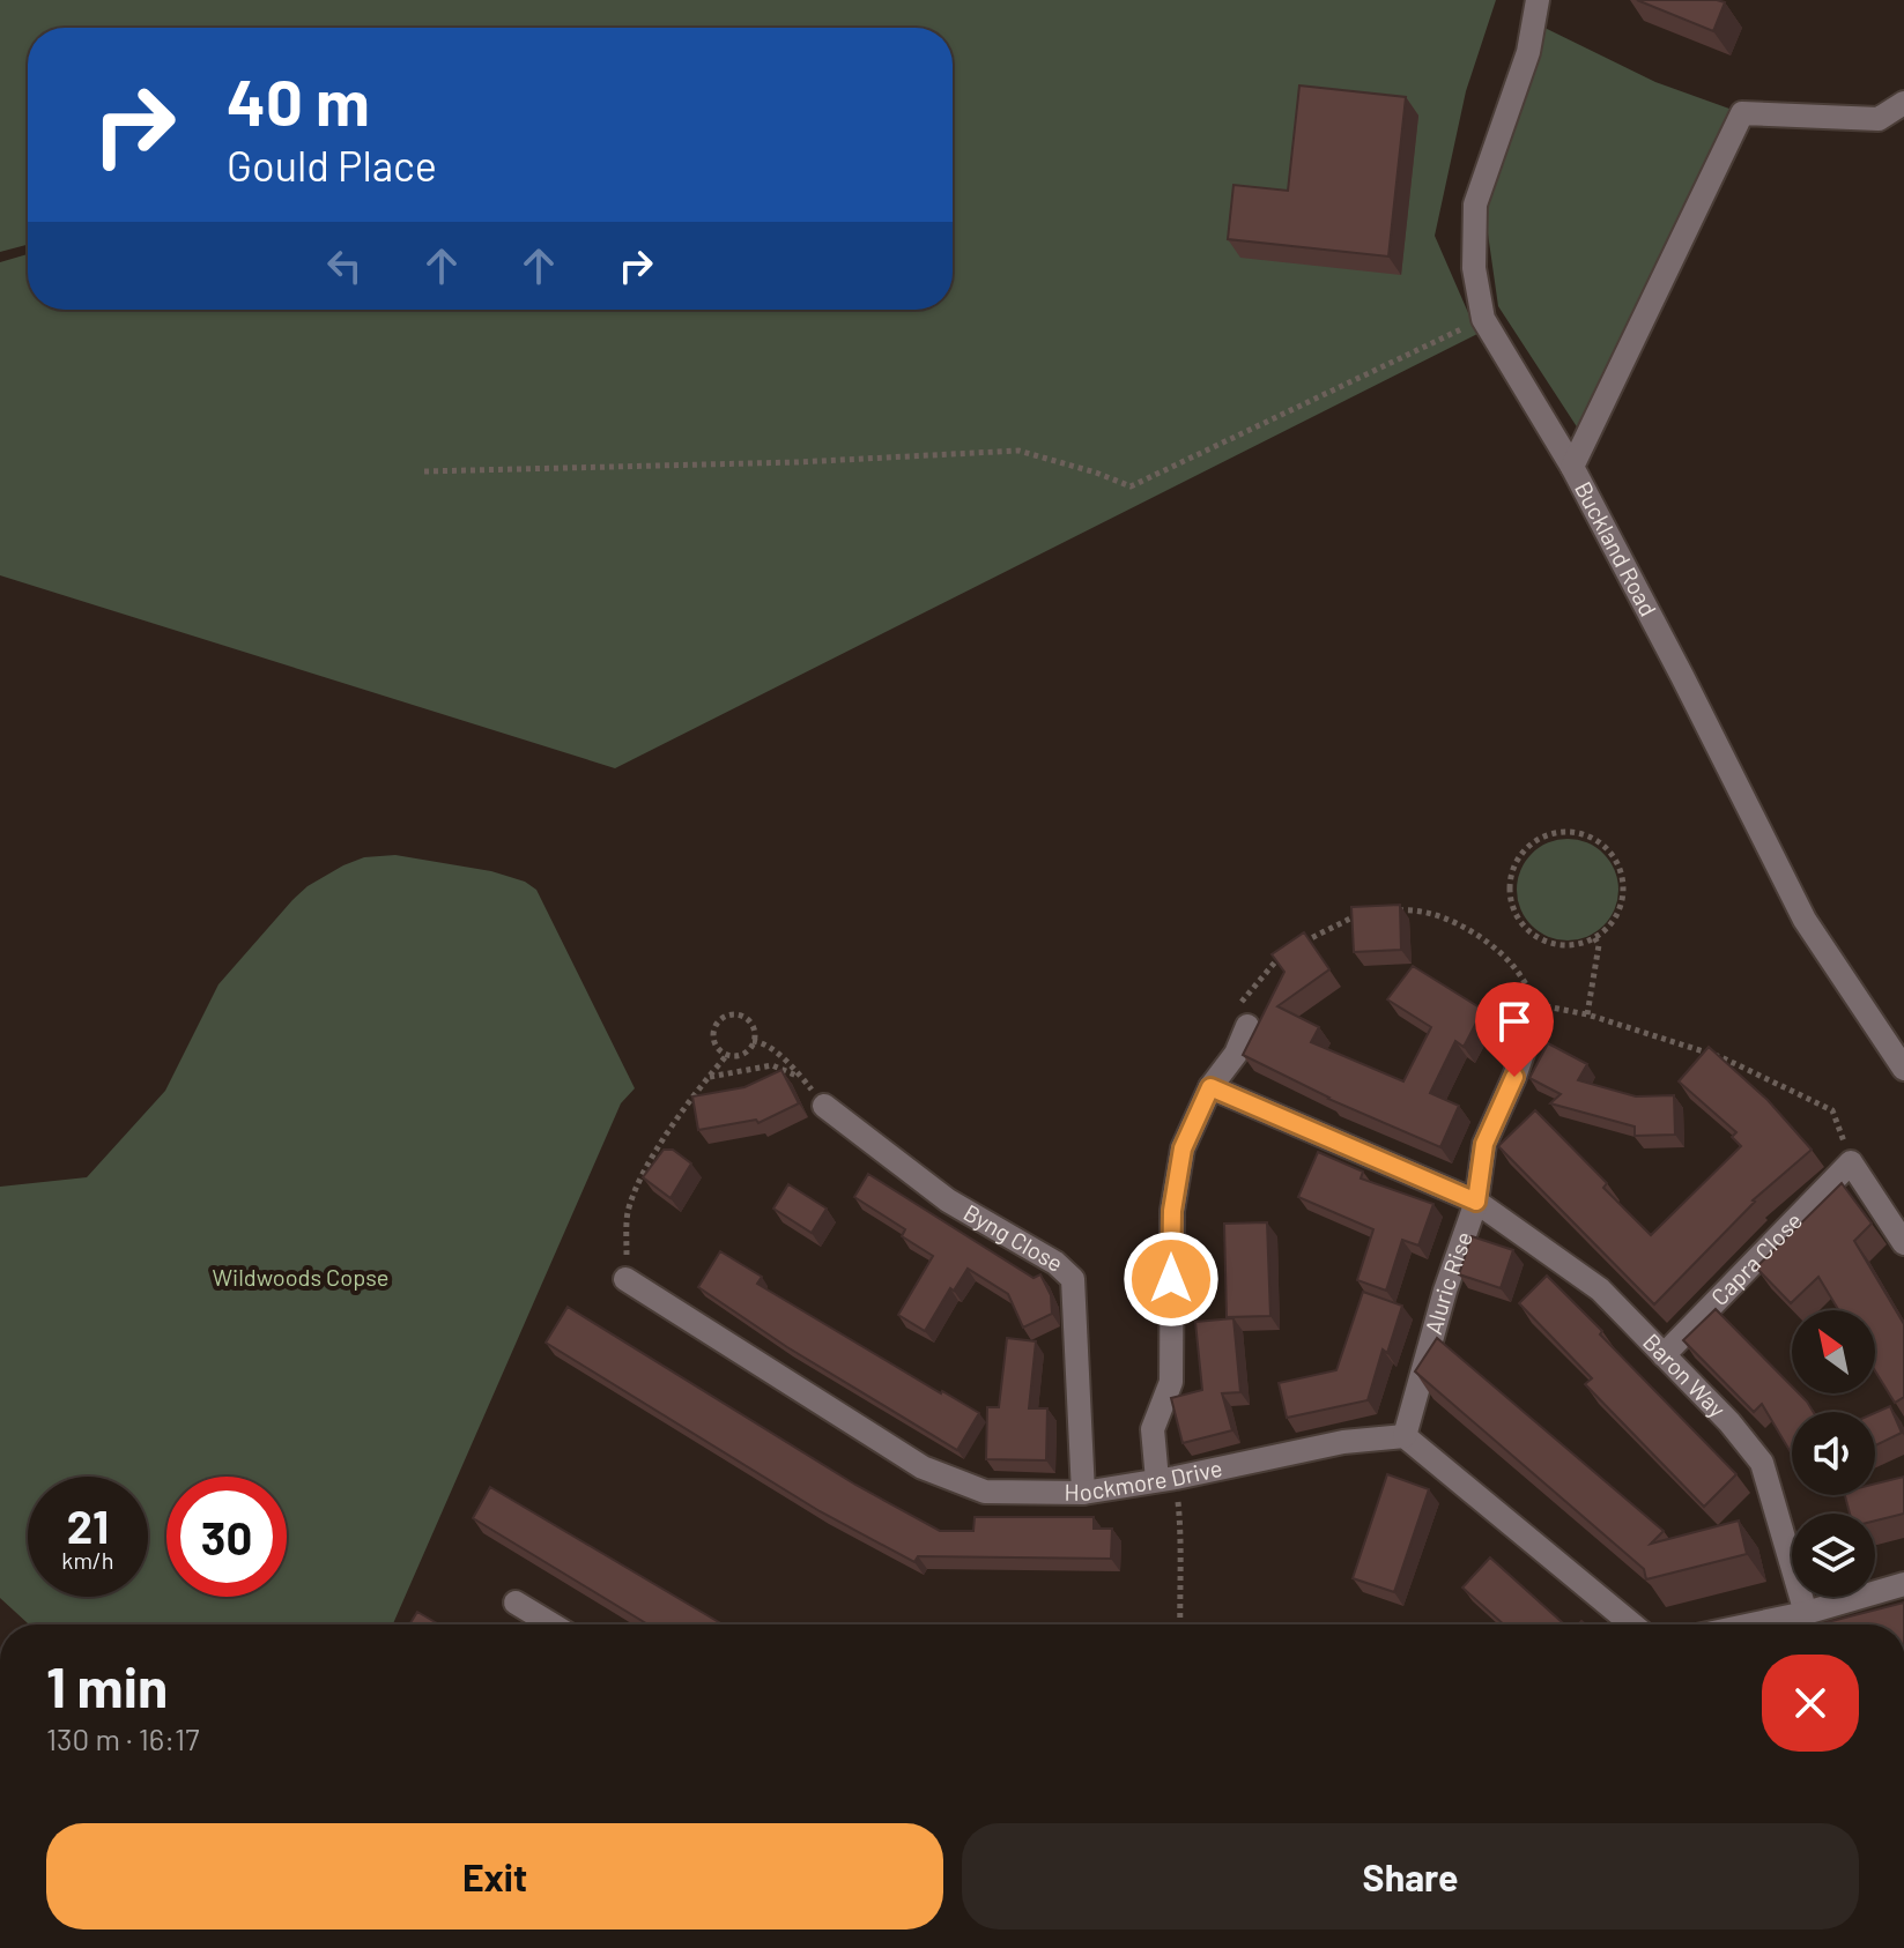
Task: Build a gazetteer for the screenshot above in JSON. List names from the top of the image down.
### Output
{
  "streets": {
    "street": [
      "Buckland Road",
      "Byng Close",
      "Capra Close",
      "Aluric Rise",
      "Baron Way",
      "Hockmore Drive"
    ]
  },
  "crossings": [
    ["Byng Close", "Hockmore Drive"],
    ["Capra Close", "Baron Way"],
    ["Aluric Rise", "Baron Way"],
    ["Aluric Rise", "Hockmore Drive"]
  ],
  "parks": ["Wildwoods Copse"],
  "north": "top left",
  "page": {
    "turn": ["40 m", "Gould Place"],
    "speed": "21 km/h",
    "limit": "30",
    "heading": ["1 min", "130 m · 16:17"],
    "buttons": ["Exit", "Share"]
  }
}
